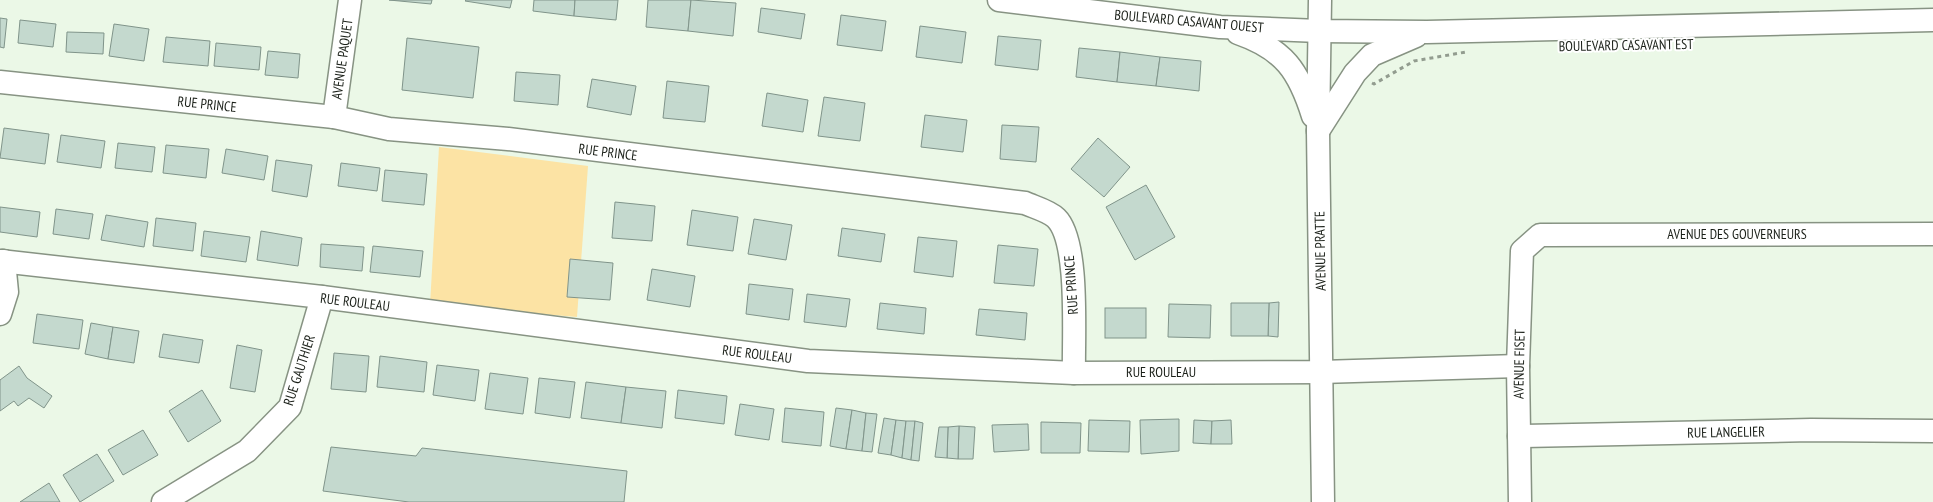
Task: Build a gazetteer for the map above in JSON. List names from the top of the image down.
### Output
{
  "streets": {
    "street": [
      "BOULEVARD CASAVANT OUEST",
      "BOULEVARD CASAVANT EST",
      "AVENUE PAQUET",
      "RUE PRINCE",
      "AVENUE DES GOUVERNEURS",
      "AVENUE PRATTE",
      "RUE ROULEAU",
      "AVENUE FISET",
      "RUE GAUTHIER",
      "RUE LANGELIER"
    ]
  },
  "crossings": [
    ["BOULEVARD CASAVANT OUEST", "BOULEVARD CASAVANT EST"],
    ["BOULEVARD CASAVANT OUEST", "AVENUE PRATTE"],
    ["BOULEVARD CASAVANT EST", "AVENUE PRATTE"],
    ["AVENUE PAQUET", "RUE PRINCE"],
    ["RUE PRINCE", "RUE ROULEAU"],
    ["AVENUE DES GOUVERNEURS", "AVENUE FISET"],
    ["AVENUE PRATTE", "RUE ROULEAU"],
    ["RUE ROULEAU", "AVENUE FISET"],
    ["RUE ROULEAU", "RUE GAUTHIER"],
    ["AVENUE FISET", "RUE LANGELIER"]
  ]
}
